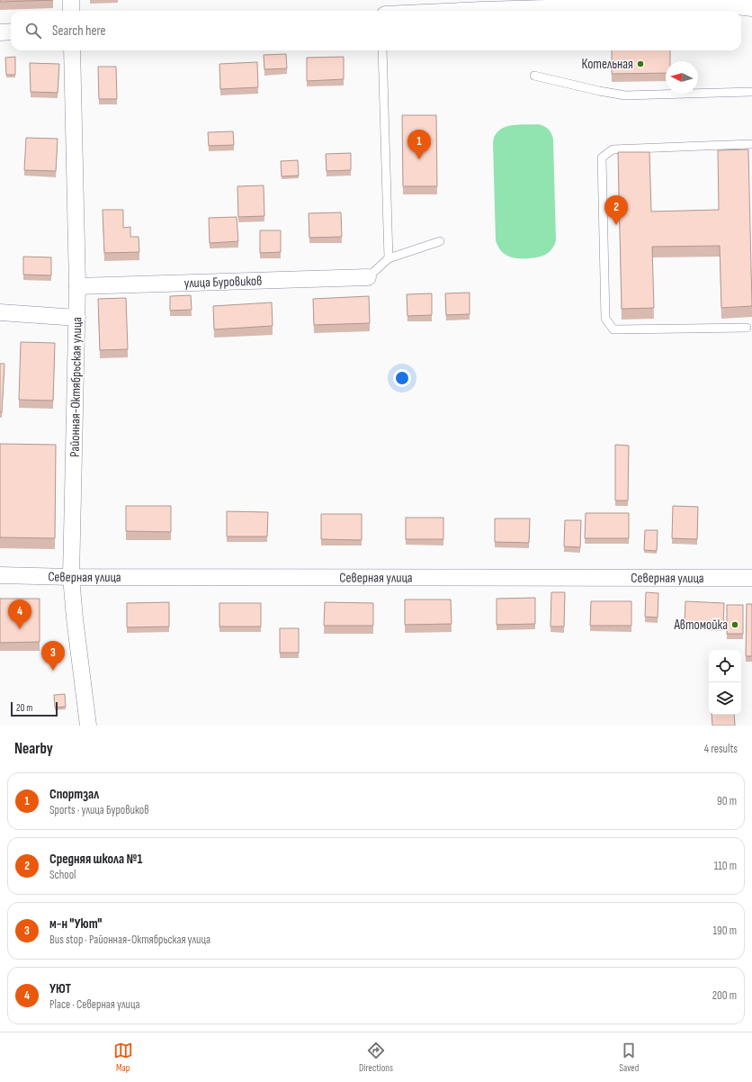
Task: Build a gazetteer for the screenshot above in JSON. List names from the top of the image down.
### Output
{
  "streets": {
    "street": ["улица Буровиков", "Районная-Октябрьская улица", "Северная улица"]
  },
  "crossings": [
    ["улица Буровиков", "Районная-Октябрьская улица"],
    ["Районная-Октябрьская улица", "Северная улица"]
  ],
  "places": ["Котельная", "Автомойка"],
  "scale_bar": "20 m",
  "north": "left",
  "page": {
    "search": "Search here",
    "pins": [
      "1",
      "2",
      "4",
      "3"
    ],
    "scale": "20 m",
    "heading": ["Nearby", "4 results"],
    "list": [
      {
        "mark": "1",
        "name": "Спортзал",
        "note": "Sports · улица Буровиков",
        "value": "90 m"
      },
      {
        "mark": "2",
        "name": "Средняя школа №1",
        "note": "School",
        "value": "110 m"
      },
      {
        "mark": "3",
        "name": "м-н \"Уют\"",
        "note": "Bus stop · Районная-Октябрьская улица",
        "value": "190 m"
      },
      {
        "mark": "4",
        "name": "УЮТ",
        "note": "Place · Северная улица",
        "value": "200 m"
      }
    ],
    "nav": ["Map", "Directions", "Saved"]
  }
}
